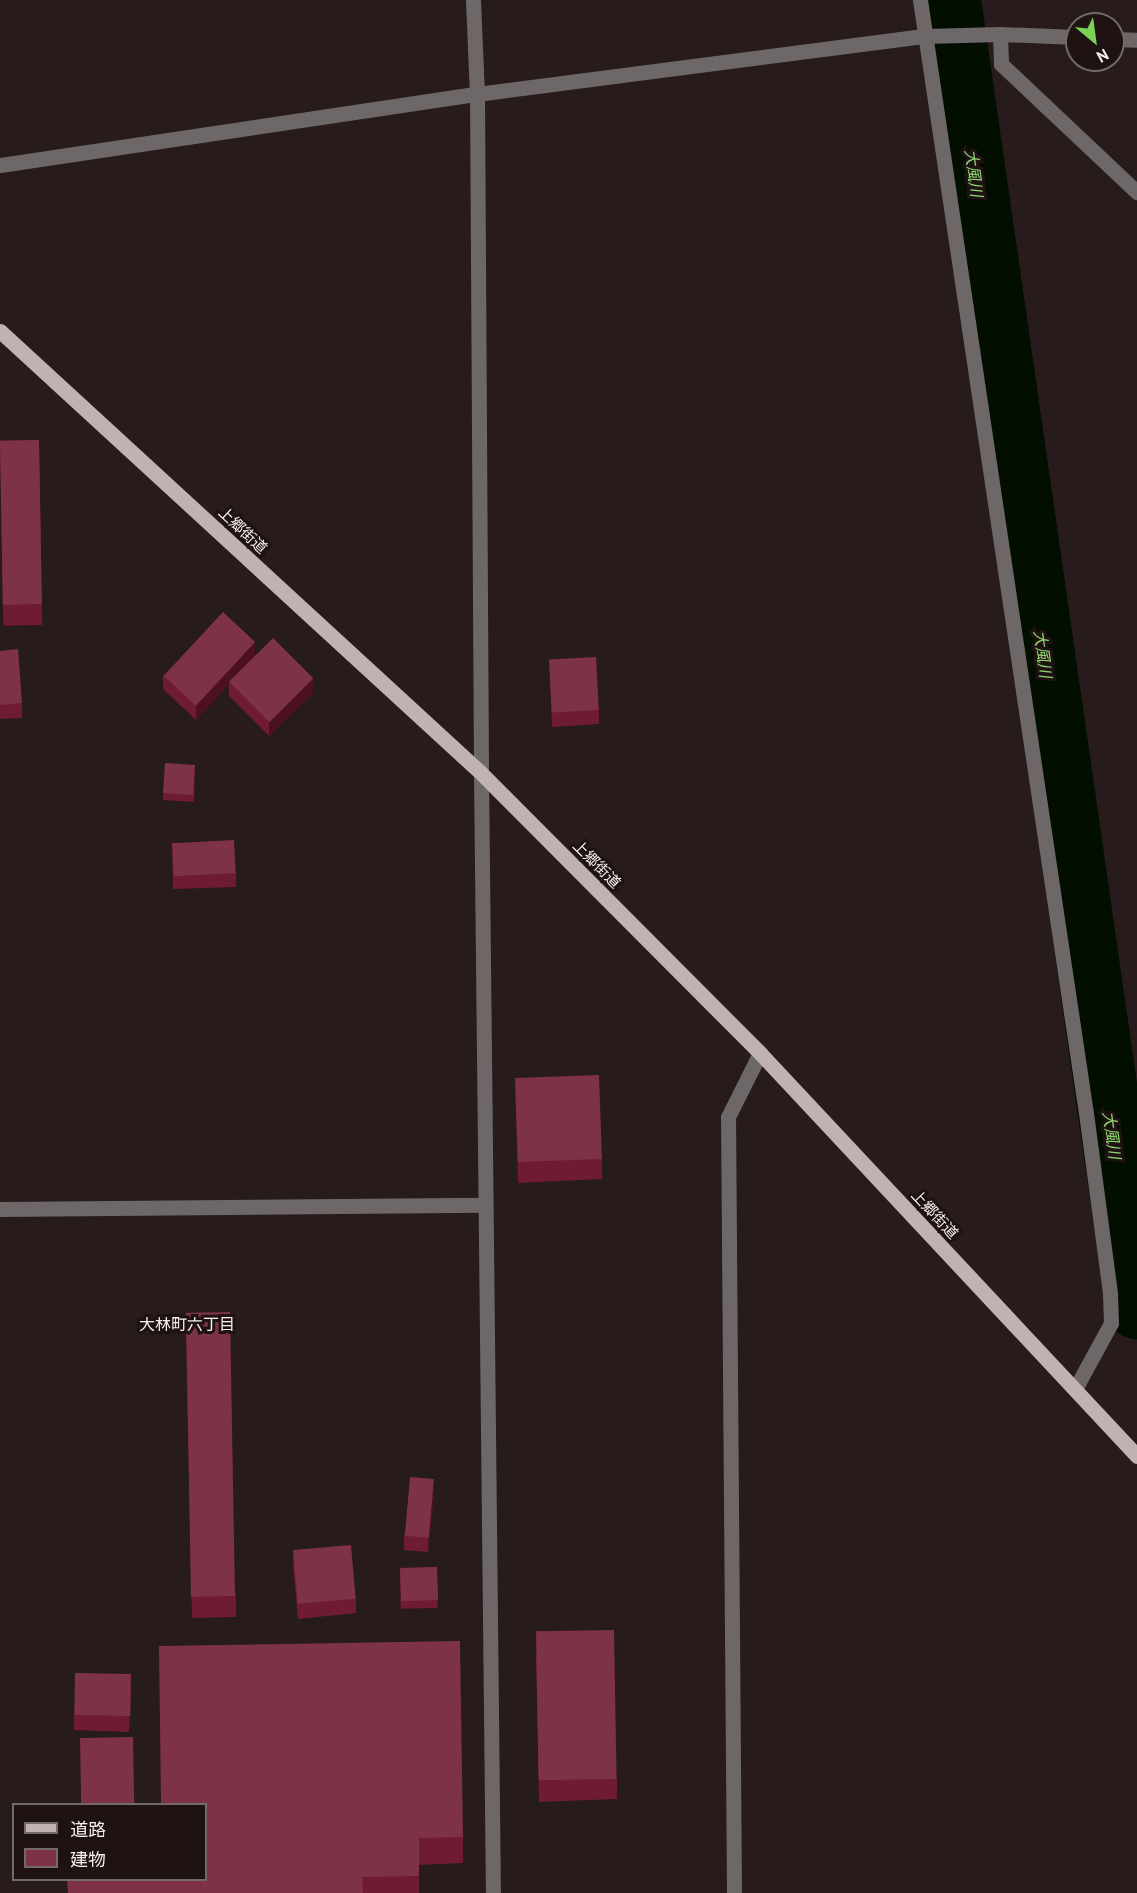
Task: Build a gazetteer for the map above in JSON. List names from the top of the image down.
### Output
{
  "streets": {
    "main road": ["上郷街道"]
  },
  "districts": ["大林町六丁目"],
  "water": ["大風川"],
  "legend": ["道路", "建物"],
  "north": "bottom right"
}
